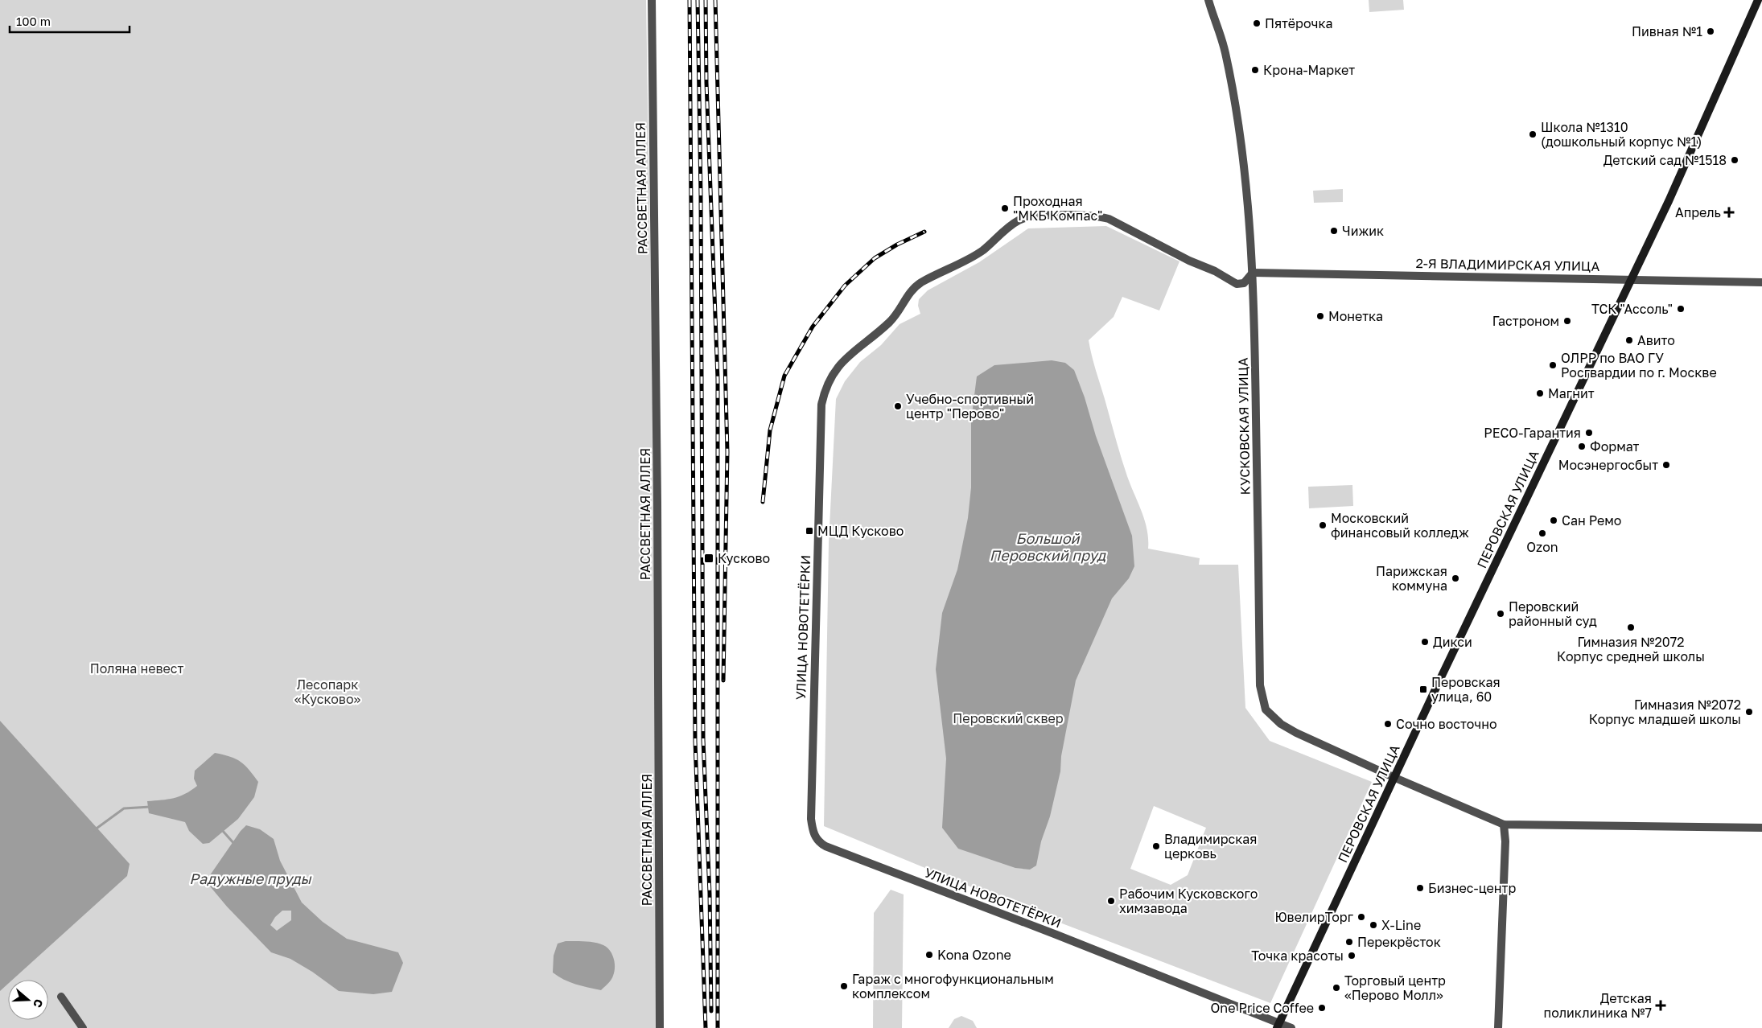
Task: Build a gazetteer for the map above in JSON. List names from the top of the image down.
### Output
{
  "streets": {
    "main road": ["ПЕРОВСКАЯ УЛИЦА"],
    "street": [
      "РАССВЕТНАЯ АЛЛЕЯ",
      "2-Я ВЛАДИМИРСКАЯ УЛИЦА",
      "КУСКОВСКАЯ УЛИЦА",
      "УЛИЦА НОВОТЕТЁРКИ"
    ]
  },
  "crossings": [
    ["2-Я ВЛАДИМИРСКАЯ УЛИЦА", "КУСКОВСКАЯ УЛИЦА"],
    ["2-Я ВЛАДИМИРСКАЯ УЛИЦА", "ПЕРОВСКАЯ УЛИЦА"],
    ["2-Я ВЛАДИМИРСКАЯ УЛИЦА", "УЛИЦА НОВОТЕТЁРКИ"],
    ["КУСКОВСКАЯ УЛИЦА", "ПЕРОВСКАЯ УЛИЦА"],
    ["КУСКОВСКАЯ УЛИЦА", "УЛИЦА НОВОТЕТЁРКИ"],
    ["ПЕРОВСКАЯ УЛИЦА", "УЛИЦА НОВОТЕТЁРКИ"]
  ],
  "water": ["Большой Перовский пруд", "Радужные пруды"],
  "parks": ["Поляна невест", "Лесопарк «Кусково»", "Перовский сквер"],
  "places": {
    "other": [
      "Пятёрочка",
      "Пивная №1",
      "Крона-Маркет",
      "Школа №1310 (дошкольный корпус №1)",
      "Детский сад №1518",
      "Проходная \"МКБ Компас\"",
      "Чижик",
      "ТСК \"Ассоль\"",
      "Монетка",
      "Гастроном",
      "Авито",
      "ОЛРР по ВАО ГУ Росгвардии по г. Москве",
      "Магнит",
      "Учебно-спортивный центр \"Перово\"",
      "РЕСО-Гарантия",
      "Формат",
      "Мосэнергосбыт",
      "Сан Ремо",
      "Московский финансовый колледж",
      "Ozon",
      "Парижская коммуна",
      "Перовский районный суд",
      "Гимназия №2072 Корпус средней школы",
      "Дикси",
      "Гимназия №2072 Корпус младшей школы",
      "Сочно восточно",
      "Владимирская церковь",
      "Бизнес-центр",
      "Рабочим Кусковского химзавода",
      "ЮвелирТорг",
      "X-Line",
      "Перекрёсток",
      "Kona Ozone",
      "Точка красоты",
      "Гараж с многофункциональным комплексом",
      "Торговый центр «Перово Молл»",
      "One Price Coffee"
    ],
    "health": ["Апрель", "Детская поликлиника №7"],
    "transit": ["МЦД Кусково", "Кусково", "Перовская улица, 60"]
  },
  "scale_bar": "100 m",
  "north": "right"
}
